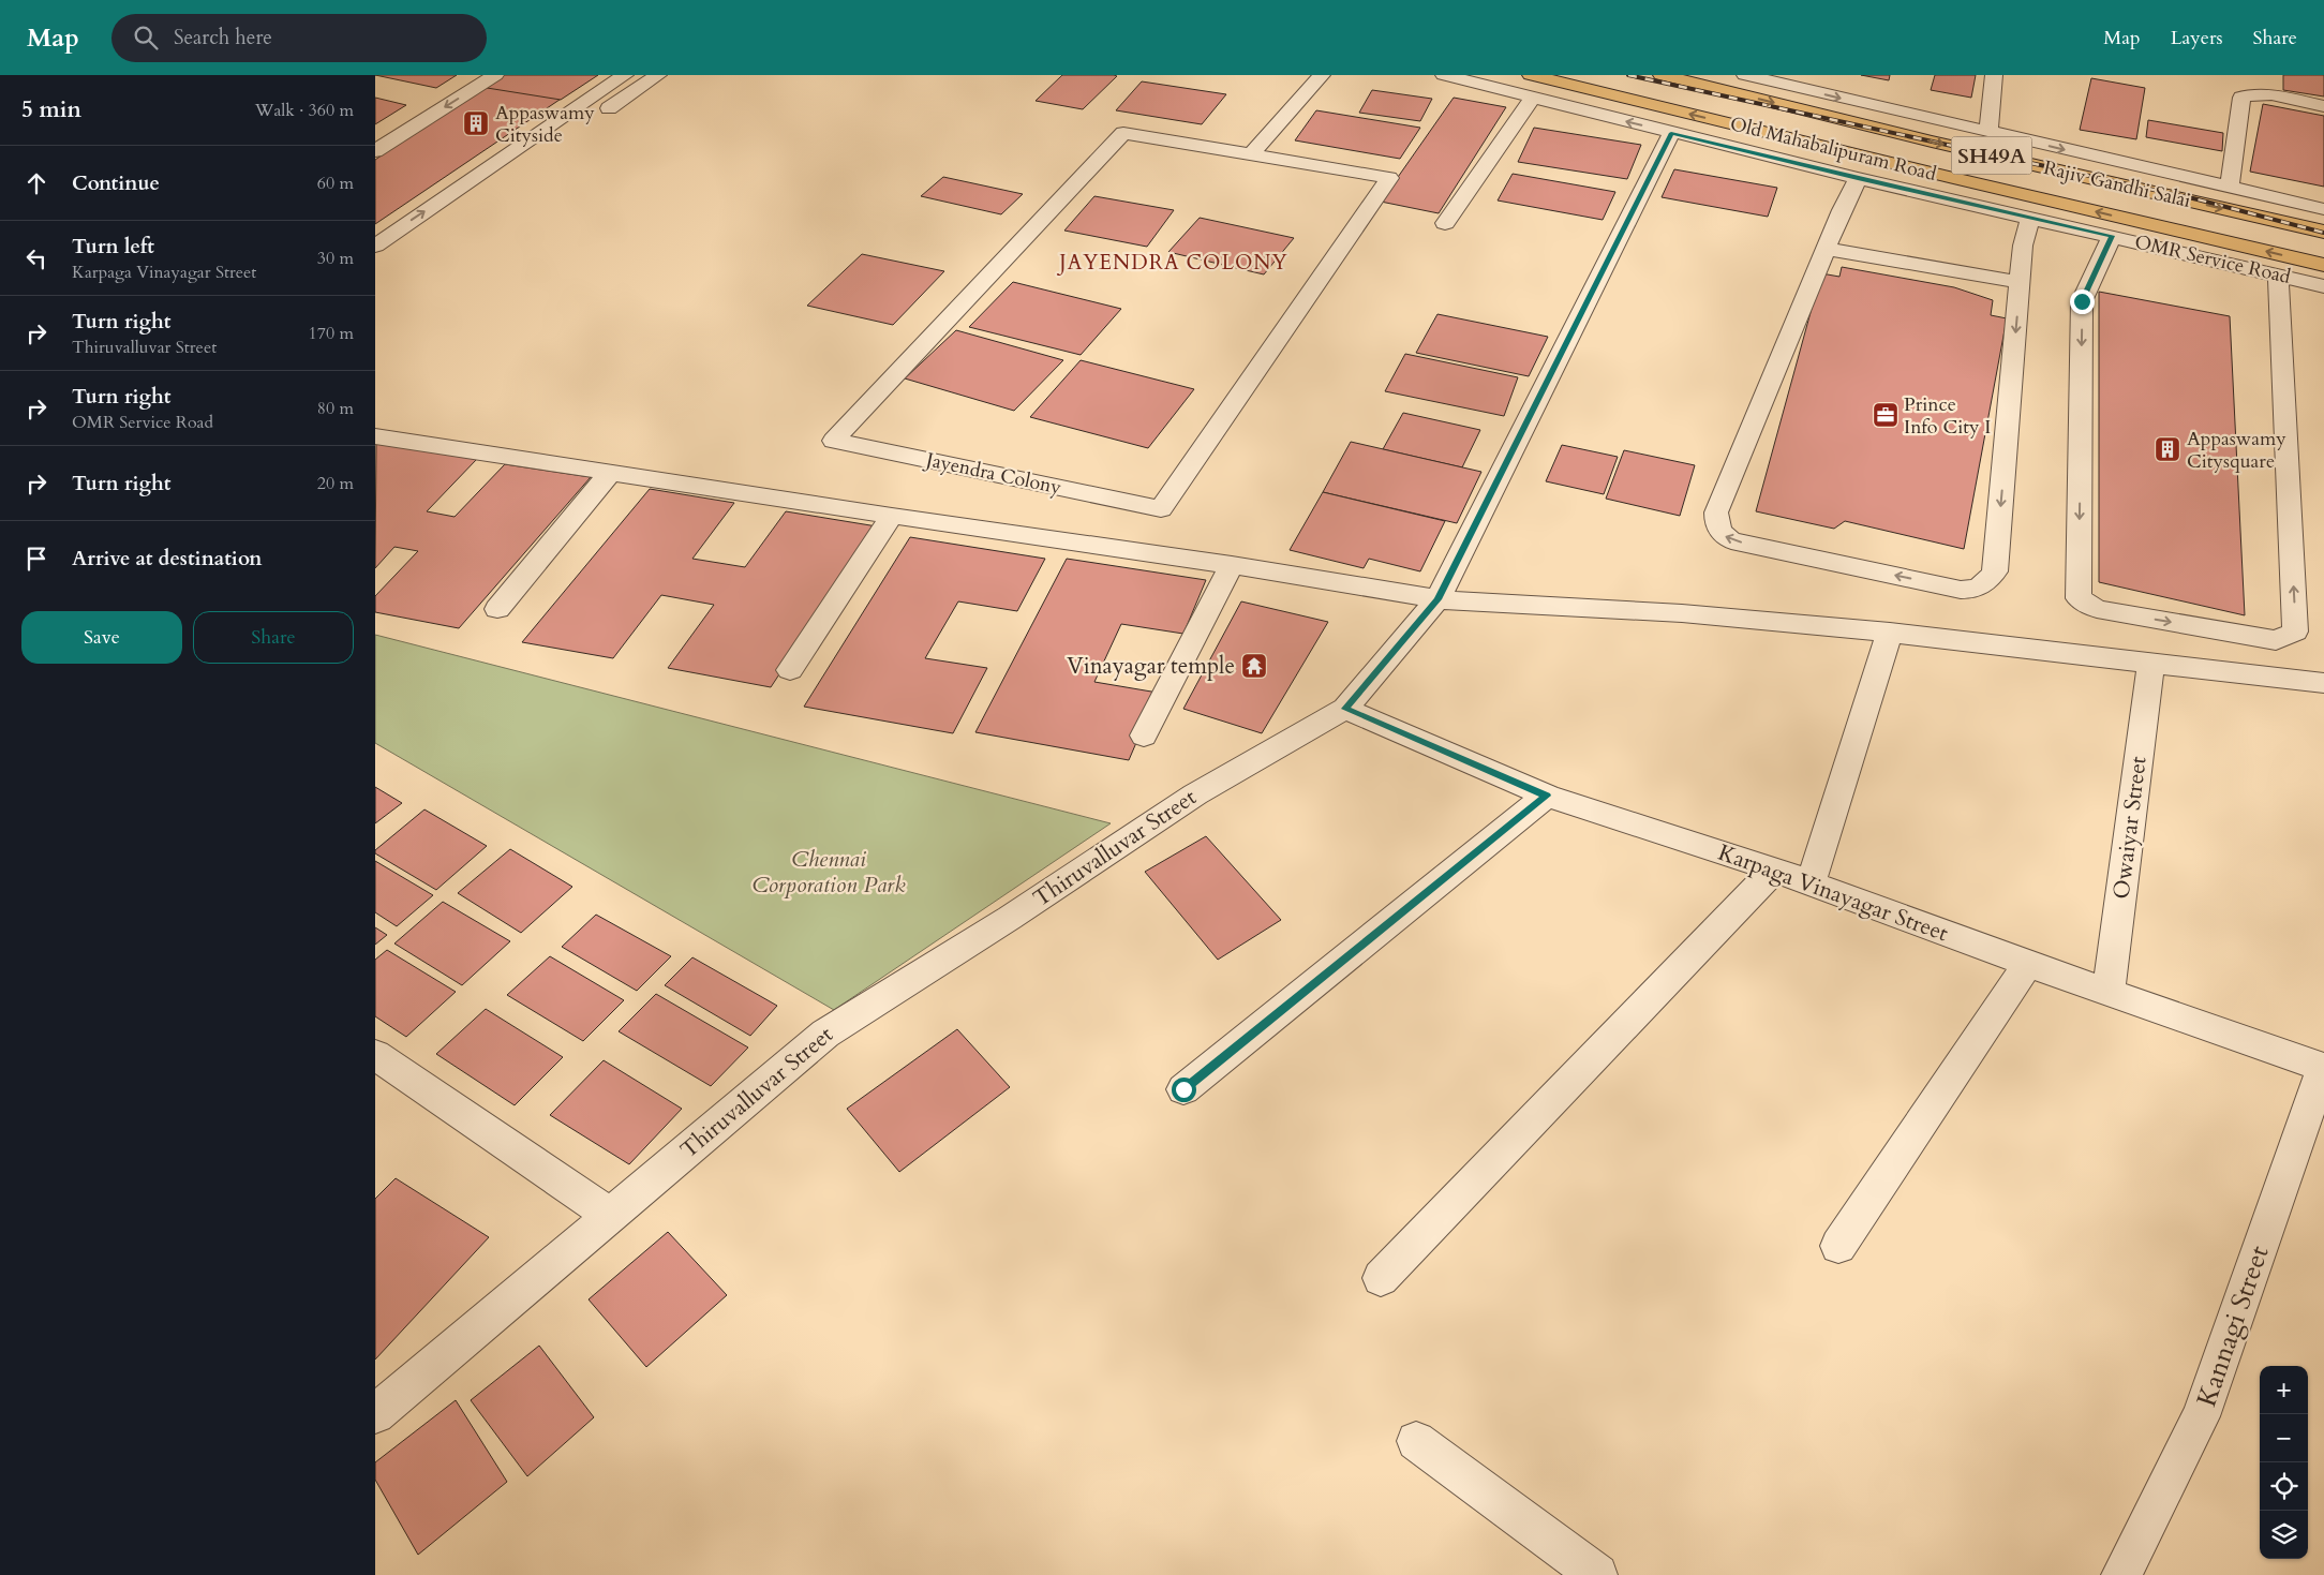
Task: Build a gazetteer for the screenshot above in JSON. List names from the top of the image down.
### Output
{
  "streets": {
    "main road": ["Old Mahabalipuram Road", "SH49A", "Rajiv Gandhi Salai"],
    "street": [
      "OMR Service Road",
      "Jayendra Colony",
      "Owaiyar Street",
      "Thiruvalluvar Street",
      "Karpaga Vinayagar Street",
      "Kannagi Street"
    ]
  },
  "crossings": [
    ["OMR Service Road", "Thiruvalluvar Street"],
    ["Owaiyar Street", "Karpaga Vinayagar Street"],
    ["Thiruvalluvar Street", "Karpaga Vinayagar Street"],
    ["Karpaga Vinayagar Street", "Kannagi Street"]
  ],
  "one_way": ["Old Mahabalipuram Road", "Rajiv Gandhi Salai"],
  "districts": ["JAYENDRA COLONY"],
  "parks": ["Chennai Corporation Park"],
  "places": {
    "building": ["Appaswamy Cityside", "Appaswamy Citysquare"],
    "office": ["Prince Info City I"],
    "temple": ["Vinayagar temple"]
  },
  "page": {
    "header": "Map",
    "search": "Search here",
    "nav": ["Map", "Layers", "Share"],
    "heading": ["5 min", "Walk · 360 m"],
    "list": [
      ["Continue", "60 m"],
      ["Turn left", "Karpaga Vinayagar Street", "30 m"],
      ["Turn right", "Thiruvalluvar Street", "170 m"],
      ["Turn right", "OMR Service Road", "80 m"],
      ["Turn right", "20 m"],
      "Arrive at destination"
    ],
    "buttons": ["Save", "Share"],
    "map_buttons": ["+", "−"]
  }
}
